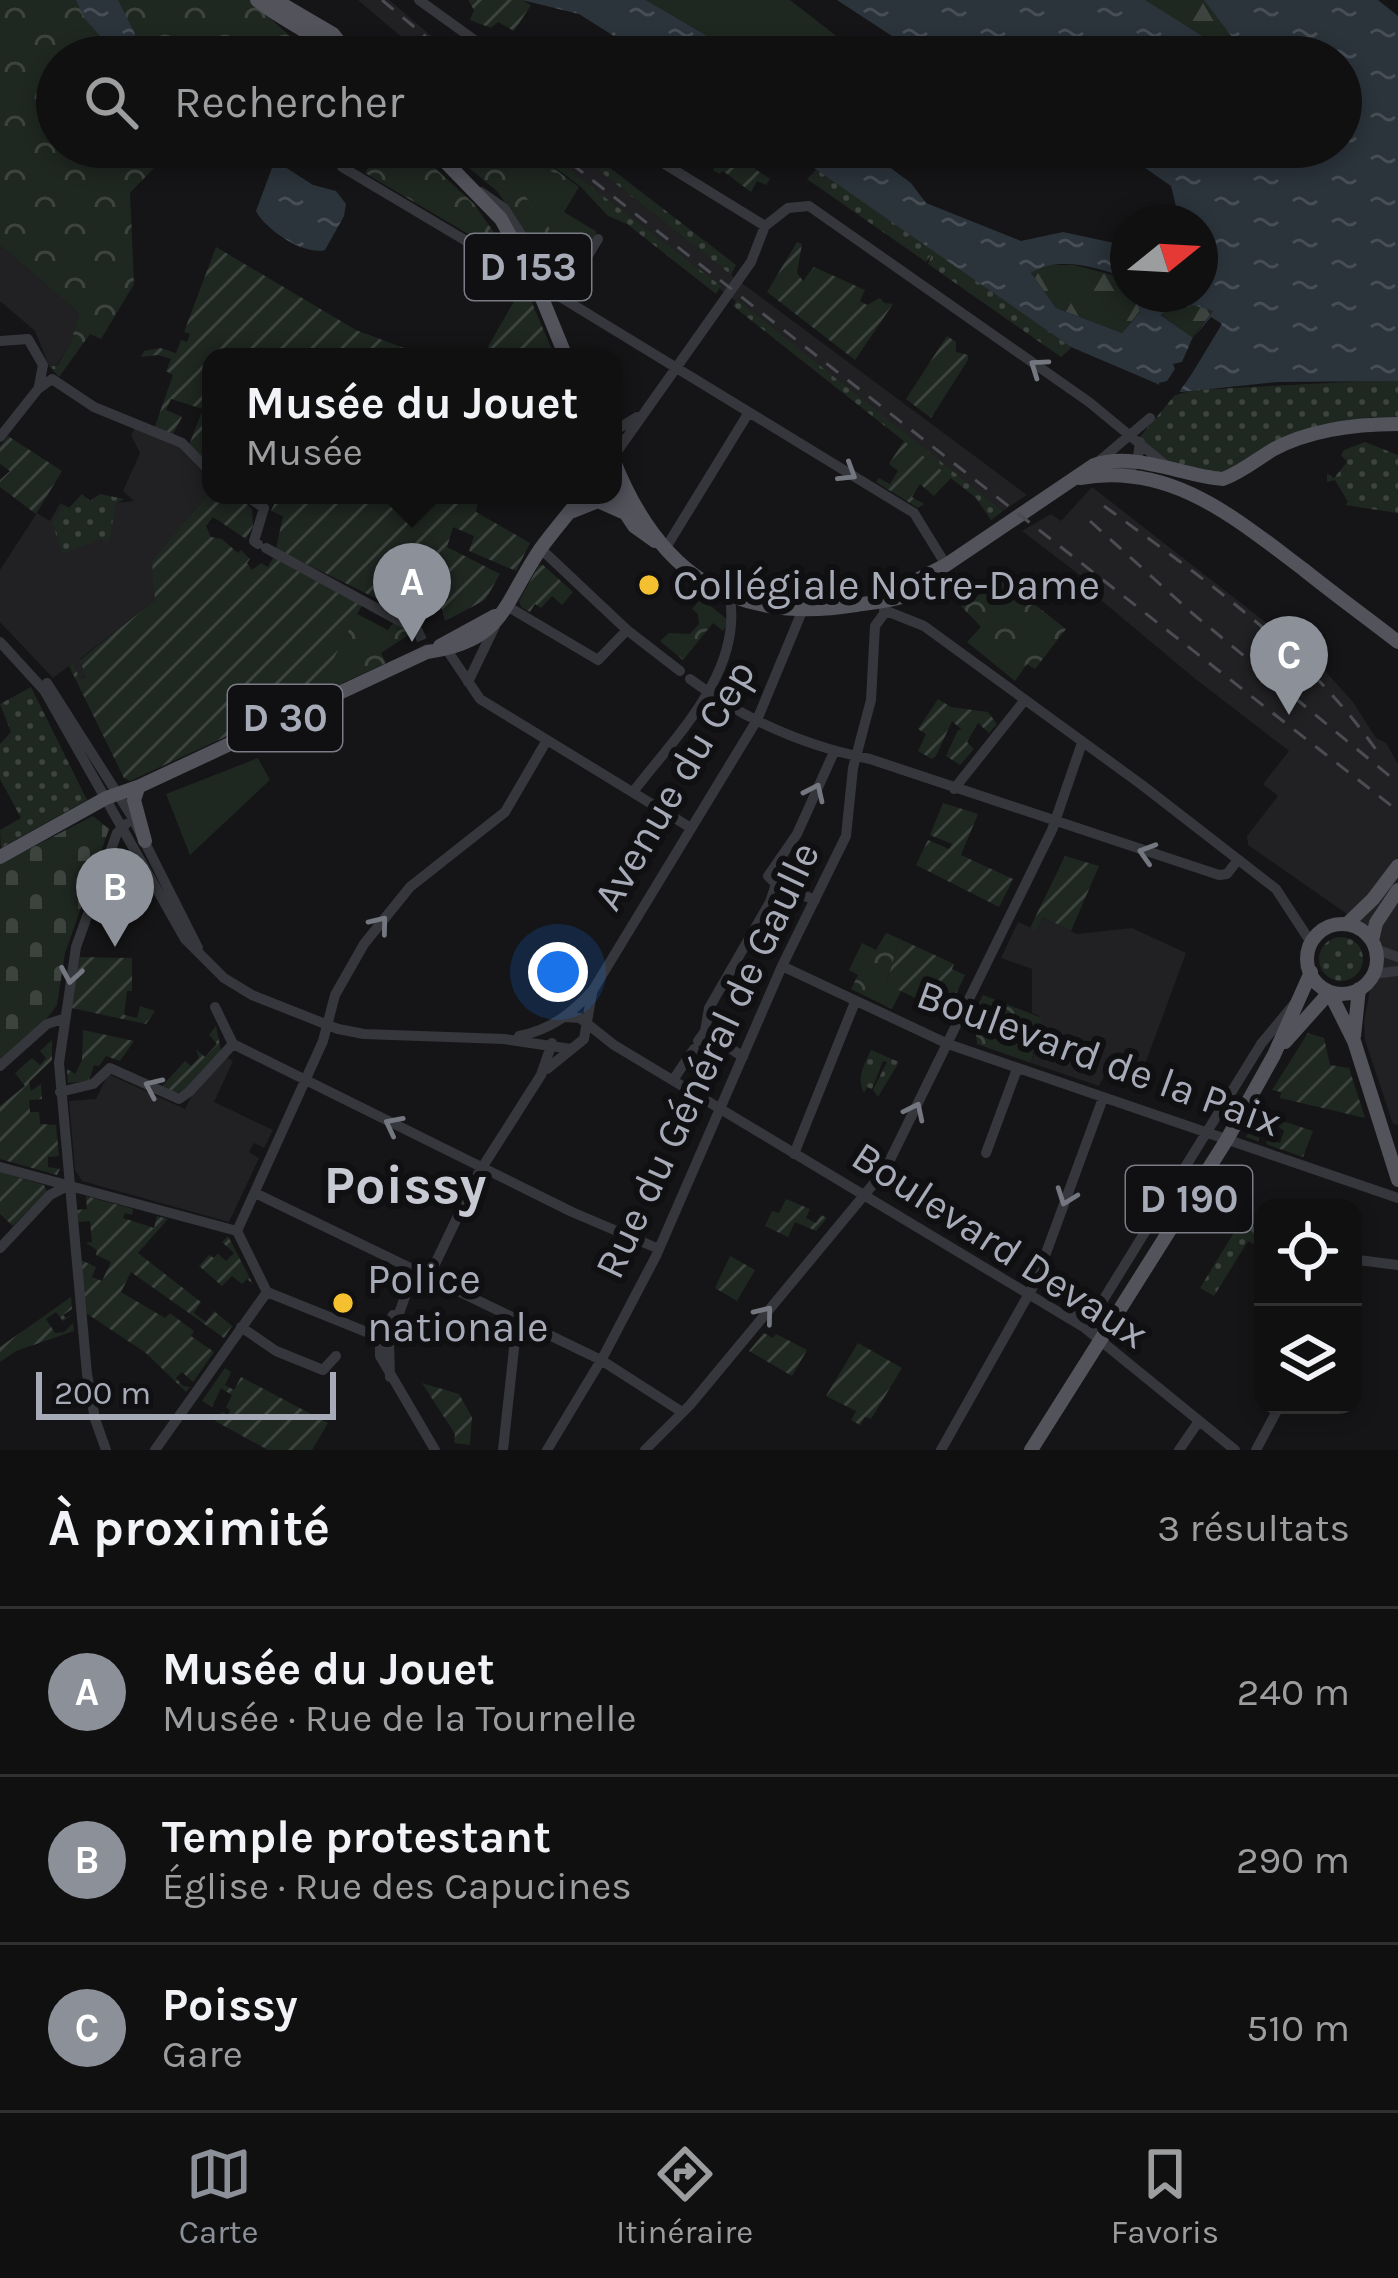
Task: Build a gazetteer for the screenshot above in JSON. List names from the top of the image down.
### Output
{
  "streets": {
    "main road": ["D 153", "D 30", "D 190"],
    "street": [
      "Avenue du Cep",
      "Boulevard de la Paix",
      "Rue du Général de Gaulle",
      "Boulevard Devaux"
    ]
  },
  "crossings": [
    ["Avenue du Cep", "Boulevard Devaux"],
    ["Boulevard de la Paix", "Rue du Général de Gaulle"],
    ["Boulevard de la Paix", "D 190"],
    ["Rue du Général de Gaulle", "Boulevard Devaux"],
    ["D 190", "Boulevard Devaux"]
  ],
  "districts": ["Poissy"],
  "places": ["Collégiale Notre-Dame", "Police nationale"],
  "scale_bar": "200 m",
  "north": "right",
  "page": {
    "search": "Rechercher",
    "popup": ["Musée du Jouet", "Musée"],
    "pins": ["A", "C", "B"],
    "scale": "200 m",
    "heading": ["À proximité", "3 résultats"],
    "list": [
      {
        "mark": "A",
        "name": "Musée du Jouet",
        "note": "Musée · Rue de la Tournelle",
        "value": "240 m"
      },
      {
        "mark": "B",
        "name": "Temple protestant",
        "note": "Église · Rue des Capucines",
        "value": "290 m"
      },
      {
        "mark": "C",
        "name": "Poissy",
        "note": "Gare",
        "value": "510 m"
      }
    ],
    "nav": ["Carte", "Itinéraire", "Favoris"]
  }
}
